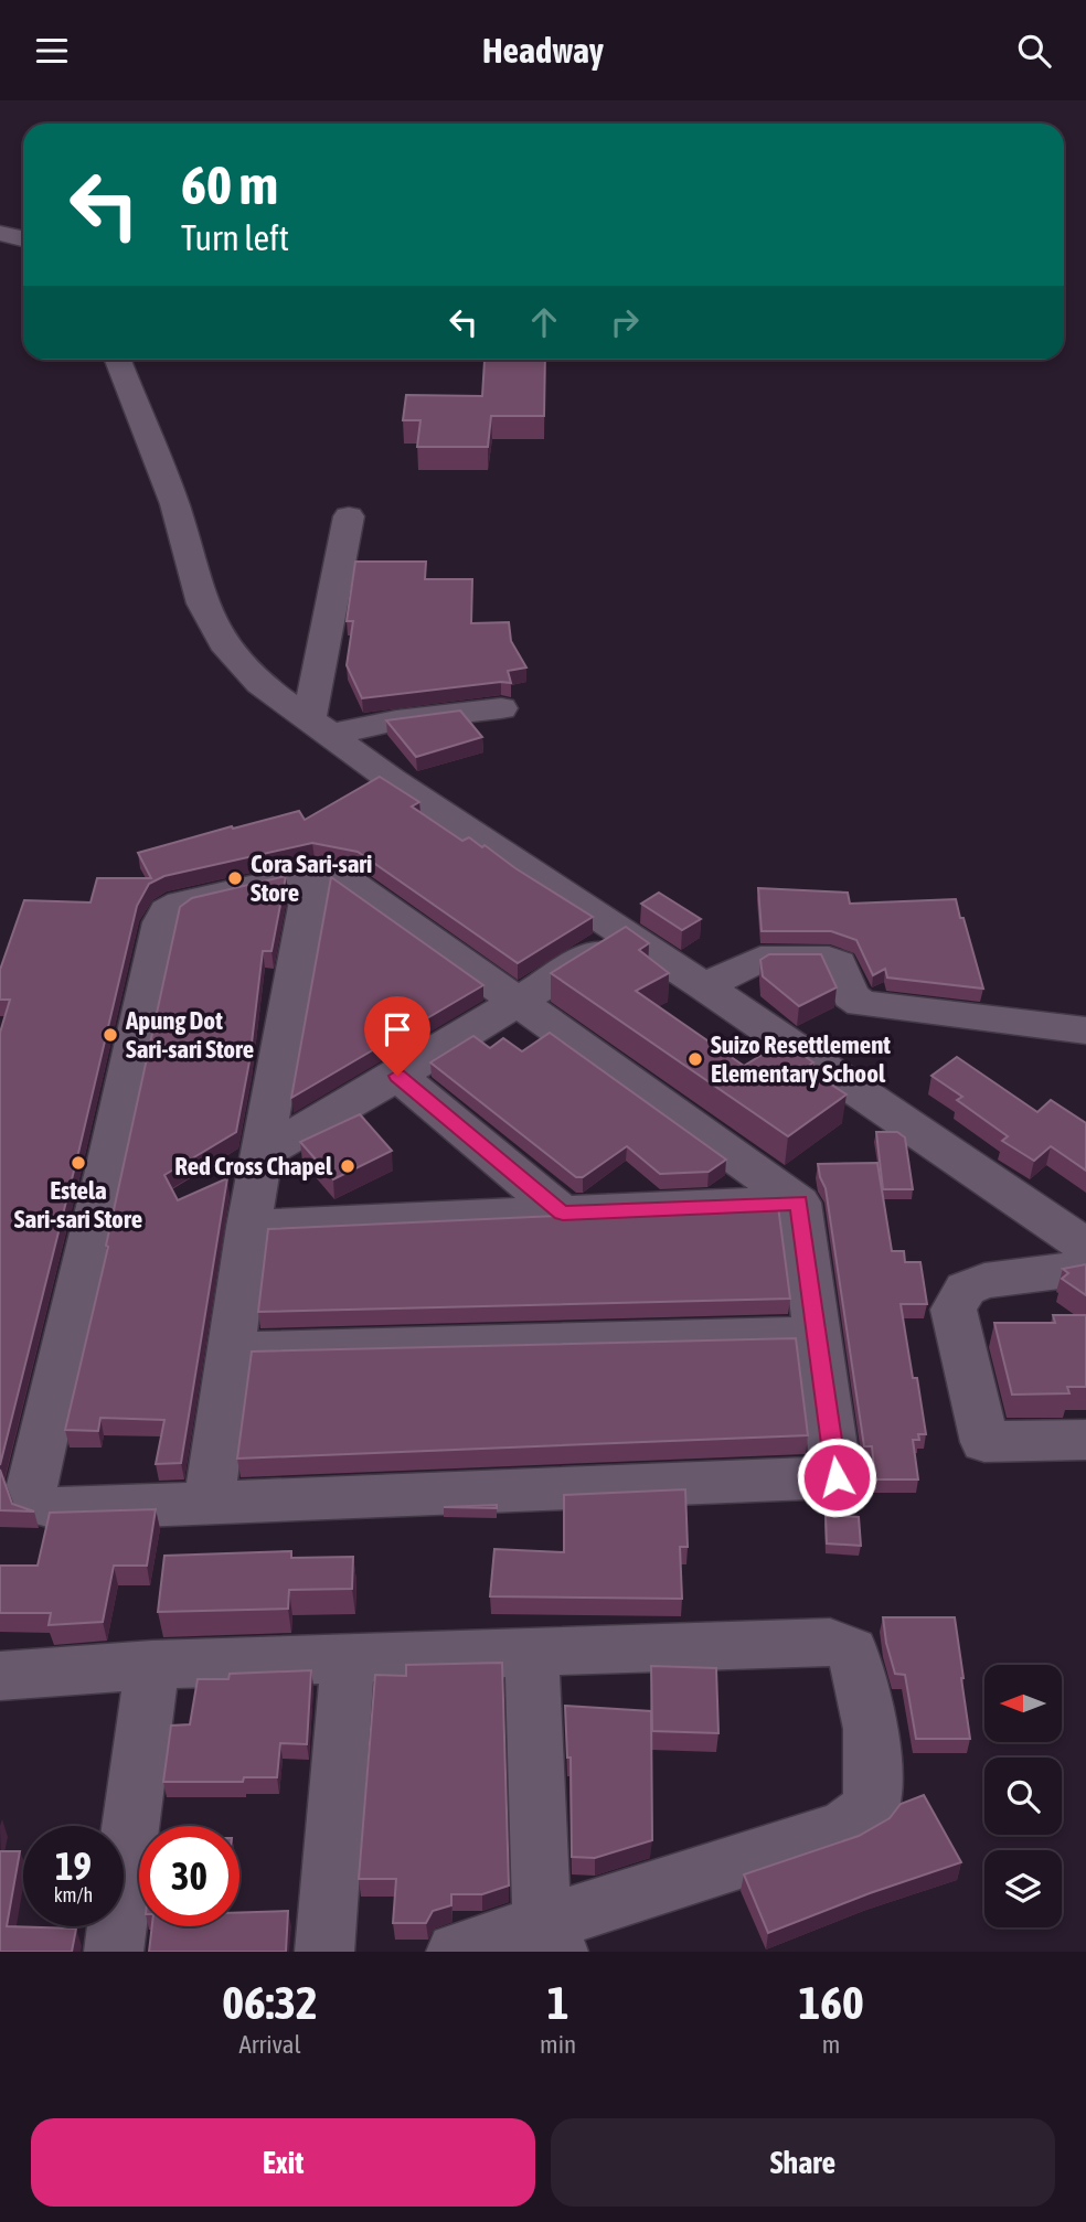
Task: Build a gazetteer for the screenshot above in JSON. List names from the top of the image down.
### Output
{
  "places": [
    "Cora Sari-sari Store",
    "Apung Dot Sari-sari Store",
    "Suizo Resettlement Elementary School",
    "Estela Sari-sari Store",
    "Red Cross Chapel"
  ],
  "north": "left",
  "page": {
    "header": "Headway",
    "turn": ["60 m", "Turn left"],
    "speed": "19 km/h",
    "limit": "30",
    "eta": [
      "06:32",
      "Arrival",
      "1",
      "min",
      "160",
      "m"
    ],
    "buttons": ["Exit", "Share"]
  }
}
